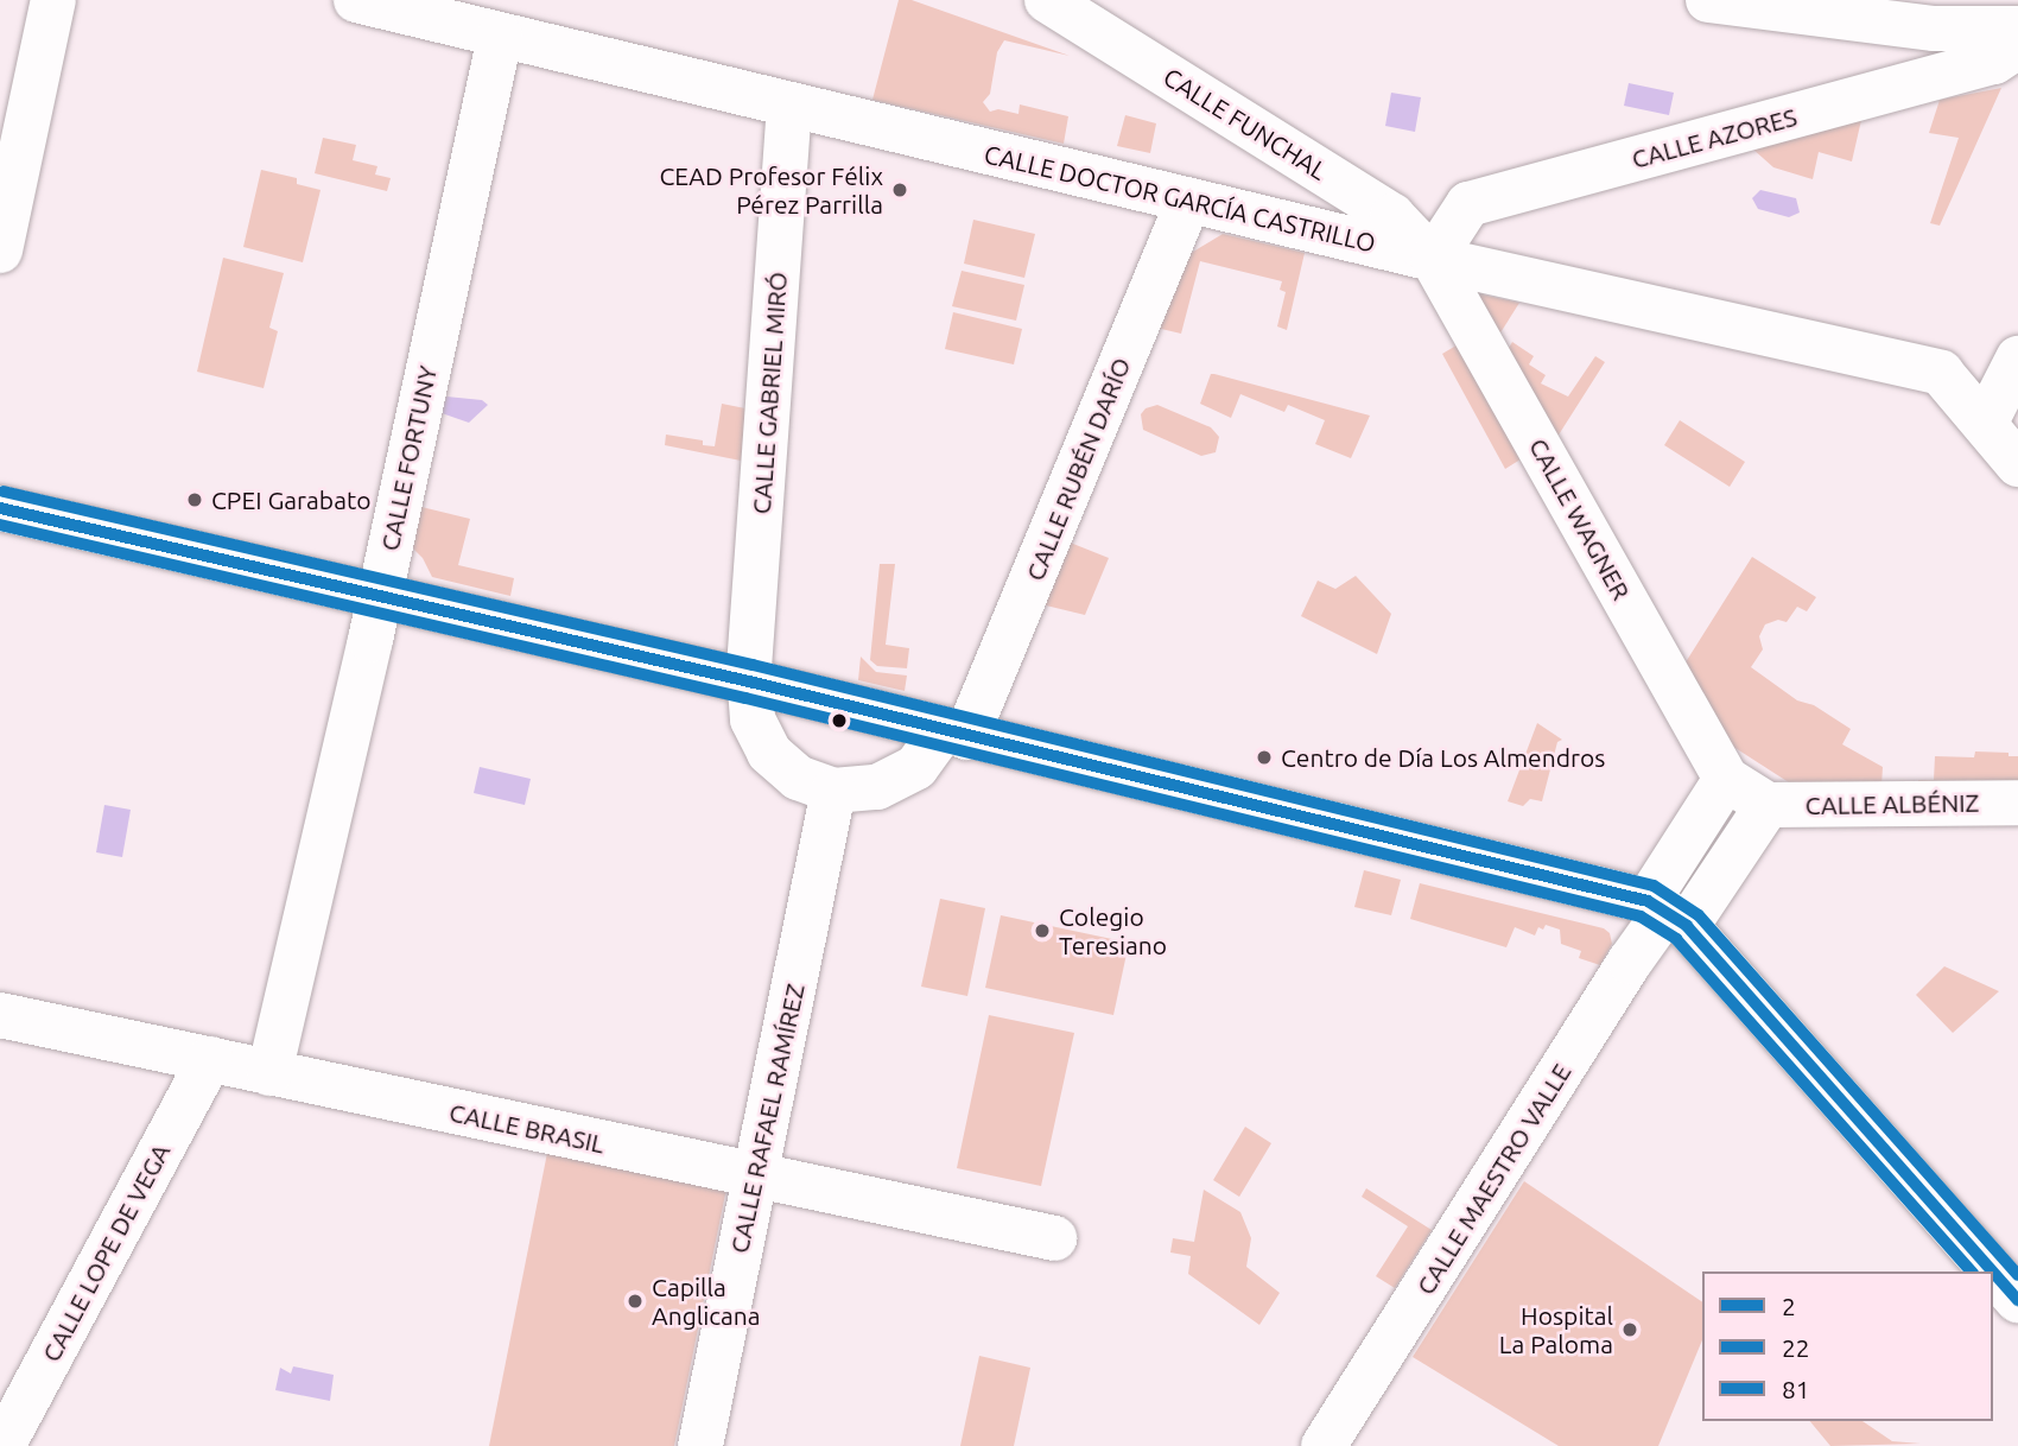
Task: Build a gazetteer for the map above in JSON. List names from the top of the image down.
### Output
{
  "streets": {
    "street": [
      "CALLE FUNCHAL",
      "CALLE AZORES",
      "CALLE DOCTOR GARCÍA CASTRILLO",
      "CALLE GABRIEL MIRÓ",
      "CALLE FORTUNY",
      "CALLE RUBÉN DARÍO",
      "CALLE WAGNER",
      "CALLE ALBÉNIZ",
      "CALLE RAFAEL RAMÍREZ",
      "CALLE BRASIL",
      "CALLE MAESTRO VALLE",
      "CALLE LOPE DE VEGA"
    ]
  },
  "crossings": [
    ["CALLE FUNCHAL", "CALLE AZORES"],
    ["CALLE FUNCHAL", "CALLE DOCTOR GARCÍA CASTRILLO"],
    ["CALLE FUNCHAL", "CALLE WAGNER"],
    ["CALLE AZORES", "CALLE DOCTOR GARCÍA CASTRILLO"],
    ["CALLE AZORES", "CALLE WAGNER"],
    ["CALLE DOCTOR GARCÍA CASTRILLO", "CALLE GABRIEL MIRÓ"],
    ["CALLE DOCTOR GARCÍA CASTRILLO", "CALLE FORTUNY"],
    ["CALLE DOCTOR GARCÍA CASTRILLO", "CALLE RUBÉN DARÍO"],
    ["CALLE DOCTOR GARCÍA CASTRILLO", "CALLE WAGNER"],
    ["CALLE FORTUNY", "CALLE BRASIL"],
    ["CALLE RAFAEL RAMÍREZ", "CALLE BRASIL"],
    ["CALLE BRASIL", "CALLE LOPE DE VEGA"]
  ],
  "places": [
    "CEAD Profesor Félix Pérez Parrilla",
    "CPEI Garabato",
    "Centro de Día Los Almendros",
    "Colegio Teresiano",
    "Capilla Anglicana",
    "Hospital La Paloma"
  ],
  "lines": ["transit line 81", "transit line 2", "transit line 22"],
  "legend": ["2", "22", "81"]
}
